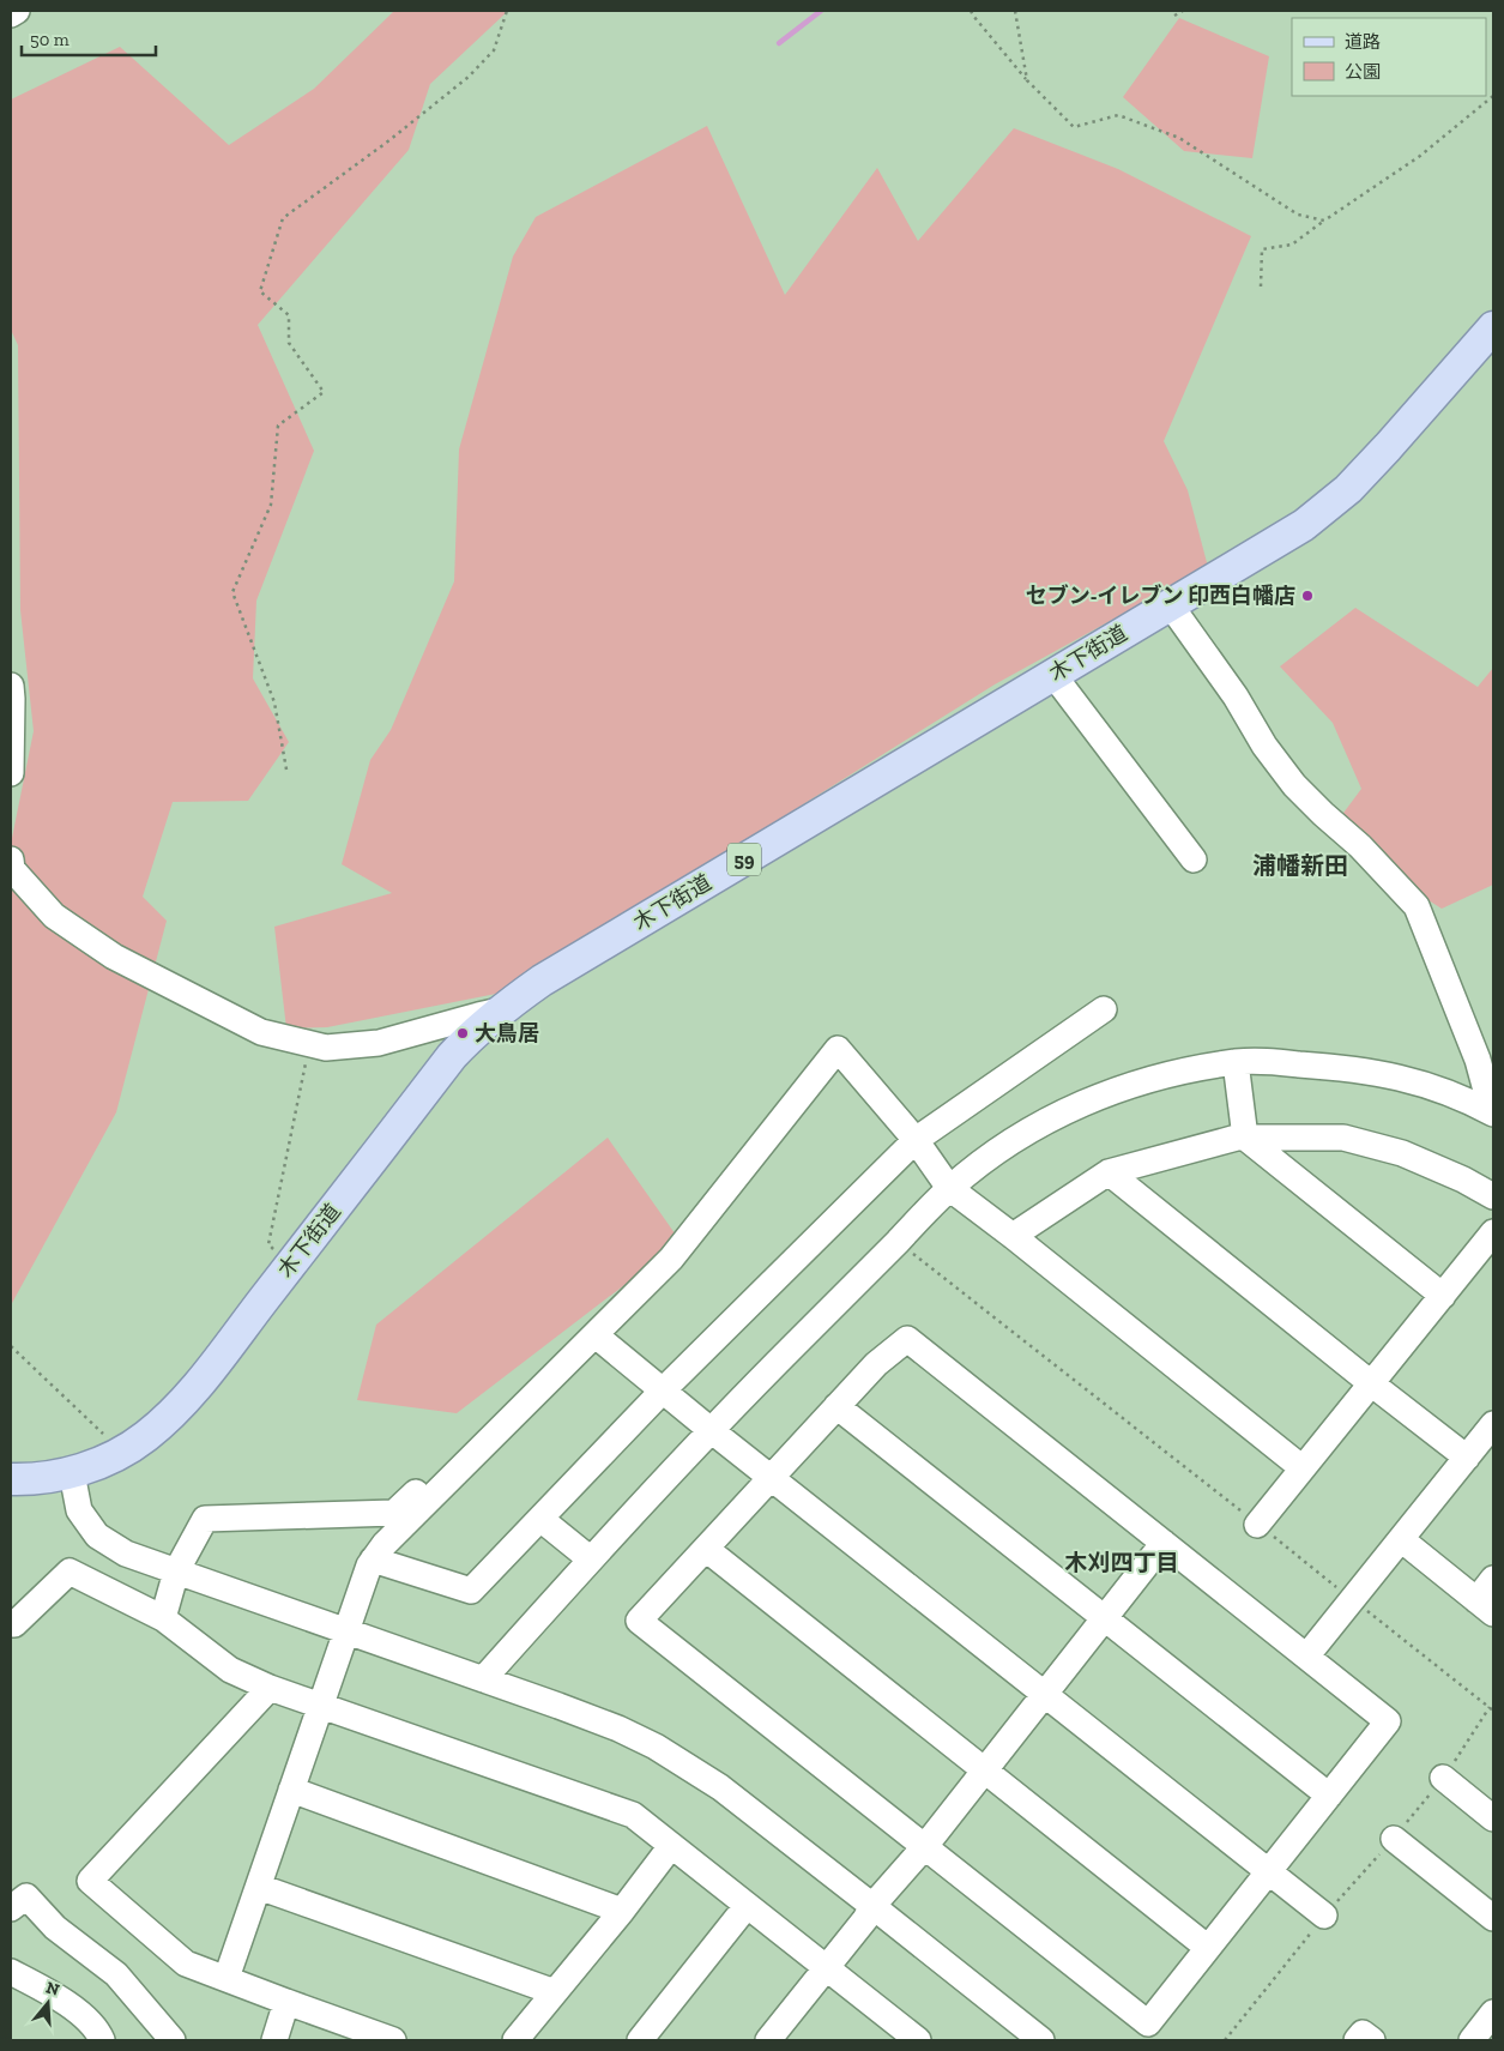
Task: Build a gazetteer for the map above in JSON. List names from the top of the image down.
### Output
{
  "streets": {
    "main road": ["木下街道", "59"]
  },
  "districts": ["浦幡新田", "木刈四丁目"],
  "places": ["セブン-イレブン 印西白幡店", "大鳥居"],
  "legend": ["道路", "公園"],
  "scale_bar": "50 m",
  "north": "top"
}
